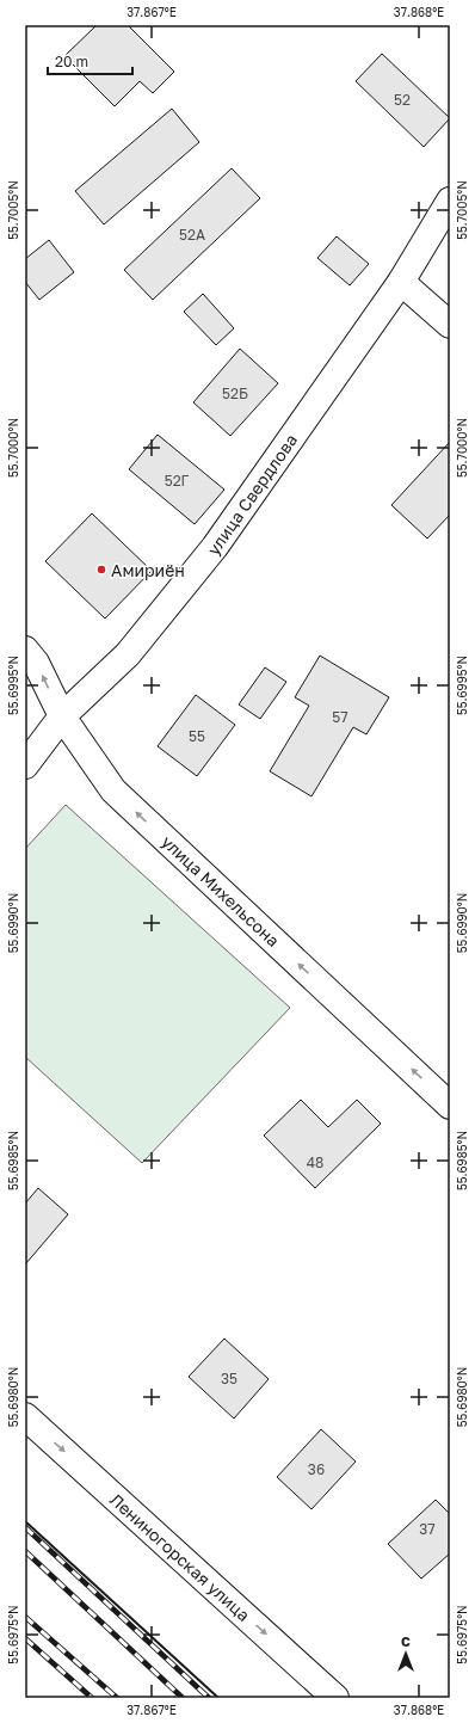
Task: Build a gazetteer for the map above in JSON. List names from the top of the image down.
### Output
{
  "streets": {
    "street": ["улица Свердлова", "улица Михельсона", "Лениногорская улица"]
  },
  "crossings": [
    ["улица Свердлова", "улица Михельсона"]
  ],
  "one_way": ["улица Михельсона", "Лениногорская улица"],
  "places": ["Амириён"],
  "house_numbers": [
    "52",
    "52А",
    "52Б",
    "52Г",
    "57",
    "55",
    "48",
    "35",
    "36",
    "37"
  ],
  "scale_bar": "20 m",
  "north": "top",
  "coordinates": [
    "37.867°E",
    "37.868°E",
    "55.7005°N",
    "55.7000°N",
    "55.6995°N",
    "55.6990°N",
    "55.6985°N",
    "55.6980°N",
    "55.6975°N"
  ]
}
